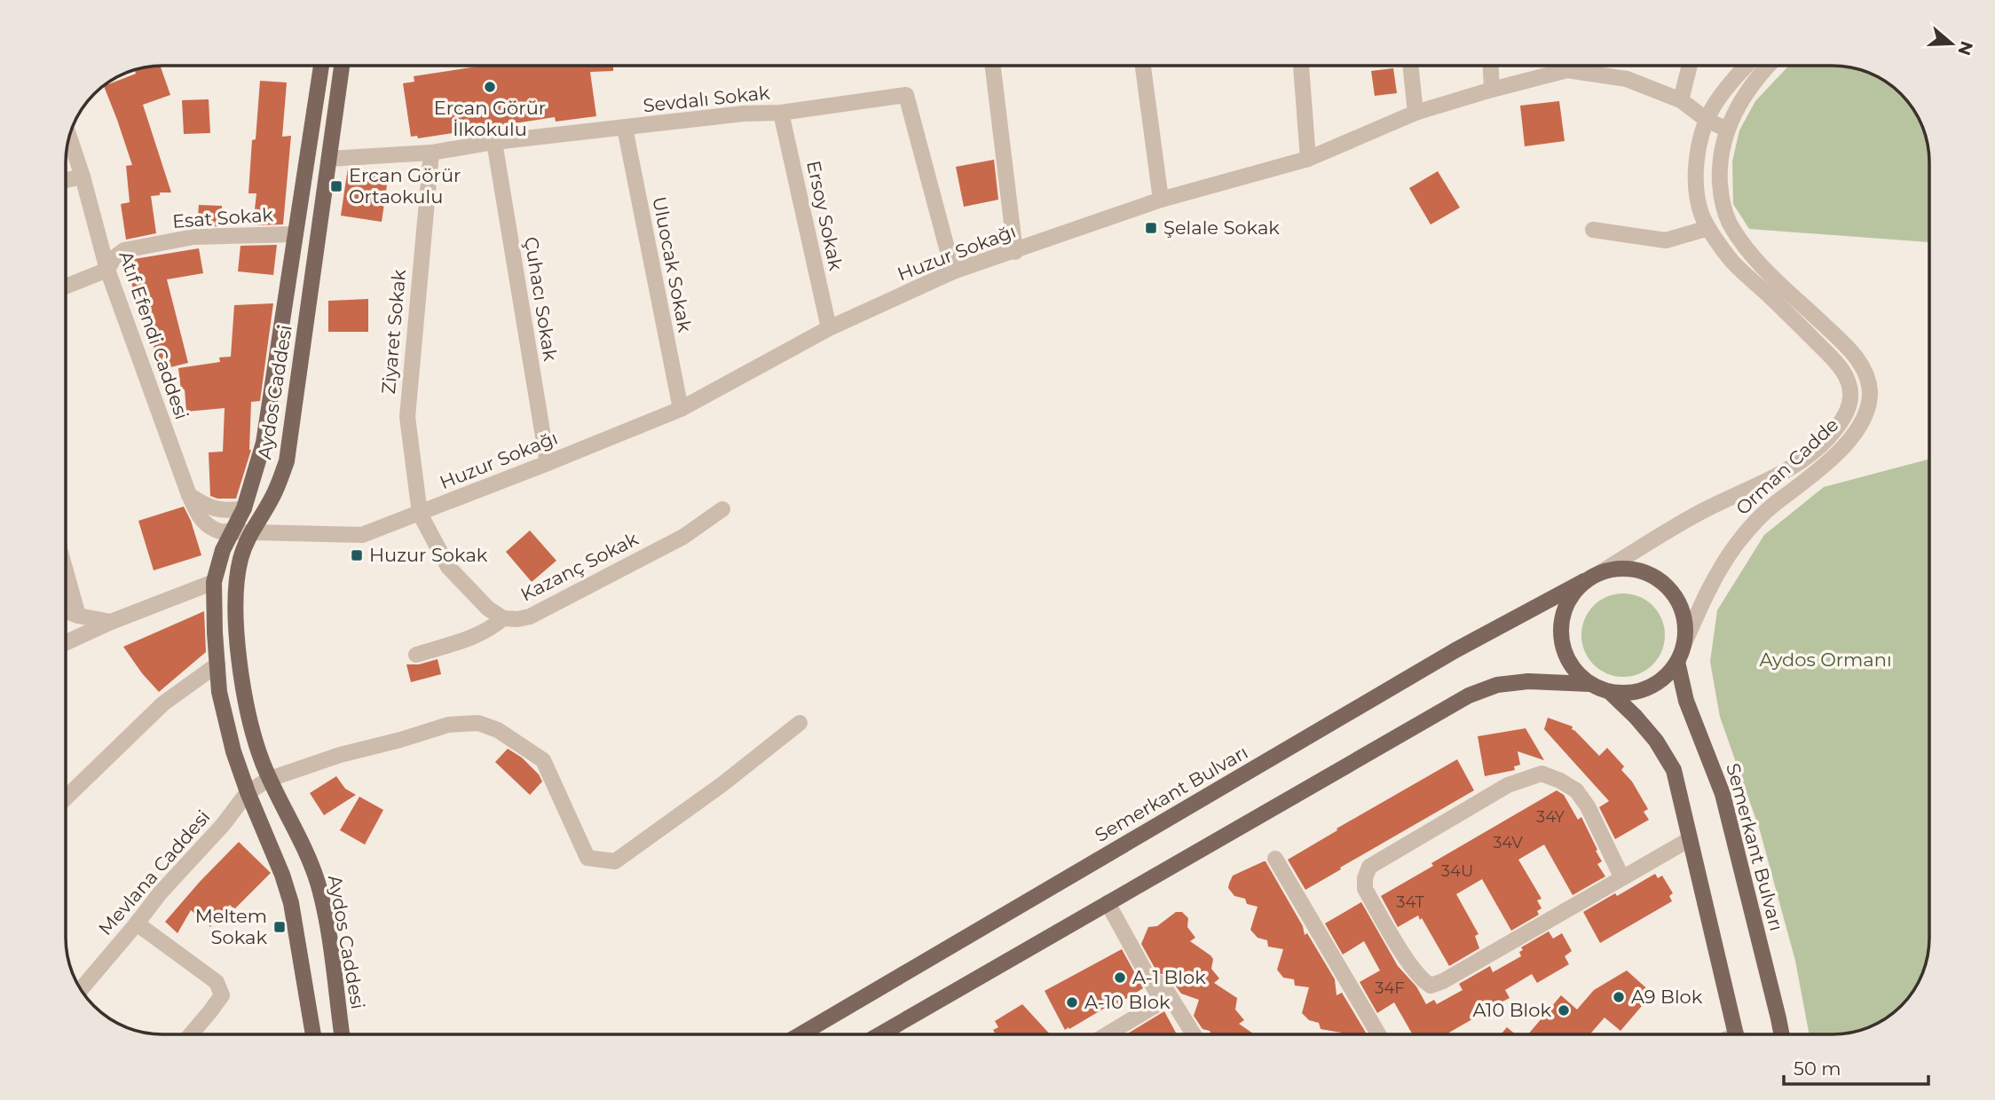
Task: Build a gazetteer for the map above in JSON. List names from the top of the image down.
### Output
{
  "streets": {
    "main road": ["Aydos Caddesi", "Semerkant Bulvarı"],
    "street": [
      "Sevdalı Sokak",
      "Ersoy Sokak",
      "Esat Sokak",
      "Huzur Sokağı",
      "Uluocak Sokak",
      "Çuhacı Sokak",
      "Ziyaret Sokak",
      "Atıf Efendi Caddesi",
      "Orman Cadde",
      "Kazanç Sokak",
      "Mevlana Caddesi"
    ]
  },
  "crossings": [
    ["Sevdalı Sokak", "Ersoy Sokak"],
    ["Sevdalı Sokak", "Huzur Sokağı"],
    ["Sevdalı Sokak", "Uluocak Sokak"],
    ["Sevdalı Sokak", "Çuhacı Sokak"],
    ["Sevdalı Sokak", "Ziyaret Sokak"],
    ["Sevdalı Sokak", "Aydos Caddesi"],
    ["Ersoy Sokak", "Huzur Sokağı"],
    ["Esat Sokak", "Atıf Efendi Caddesi"],
    ["Esat Sokak", "Aydos Caddesi"],
    ["Huzur Sokağı", "Uluocak Sokak"],
    ["Huzur Sokağı", "Çuhacı Sokak"],
    ["Huzur Sokağı", "Ziyaret Sokak"],
    ["Huzur Sokağı", "Atıf Efendi Caddesi"],
    ["Huzur Sokağı", "Aydos Caddesi"],
    ["Huzur Sokağı", "Orman Cadde"],
    ["Huzur Sokağı", "Kazanç Sokak"],
    ["Ziyaret Sokak", "Kazanç Sokak"],
    ["Atıf Efendi Caddesi", "Aydos Caddesi"],
    ["Aydos Caddesi", "Mevlana Caddesi"],
    ["Orman Cadde", "Semerkant Bulvarı"]
  ],
  "parks": ["Aydos Ormanı"],
  "places": {
    "other": [
      "Ercan Görür İlkokulu",
      "A-1 Blok",
      "A9 Blok",
      "A-10 Blok",
      "A10 Blok"
    ],
    "transit": [
      "Ercan Görür Ortaokulu",
      "Şelale Sokak",
      "Huzur Sokak",
      "Meltem Sokak"
    ]
  },
  "house_numbers": [
    "34Y",
    "34V",
    "34U",
    "34T",
    "34F"
  ],
  "scale_bar": "50 m",
  "north": "right"
}
